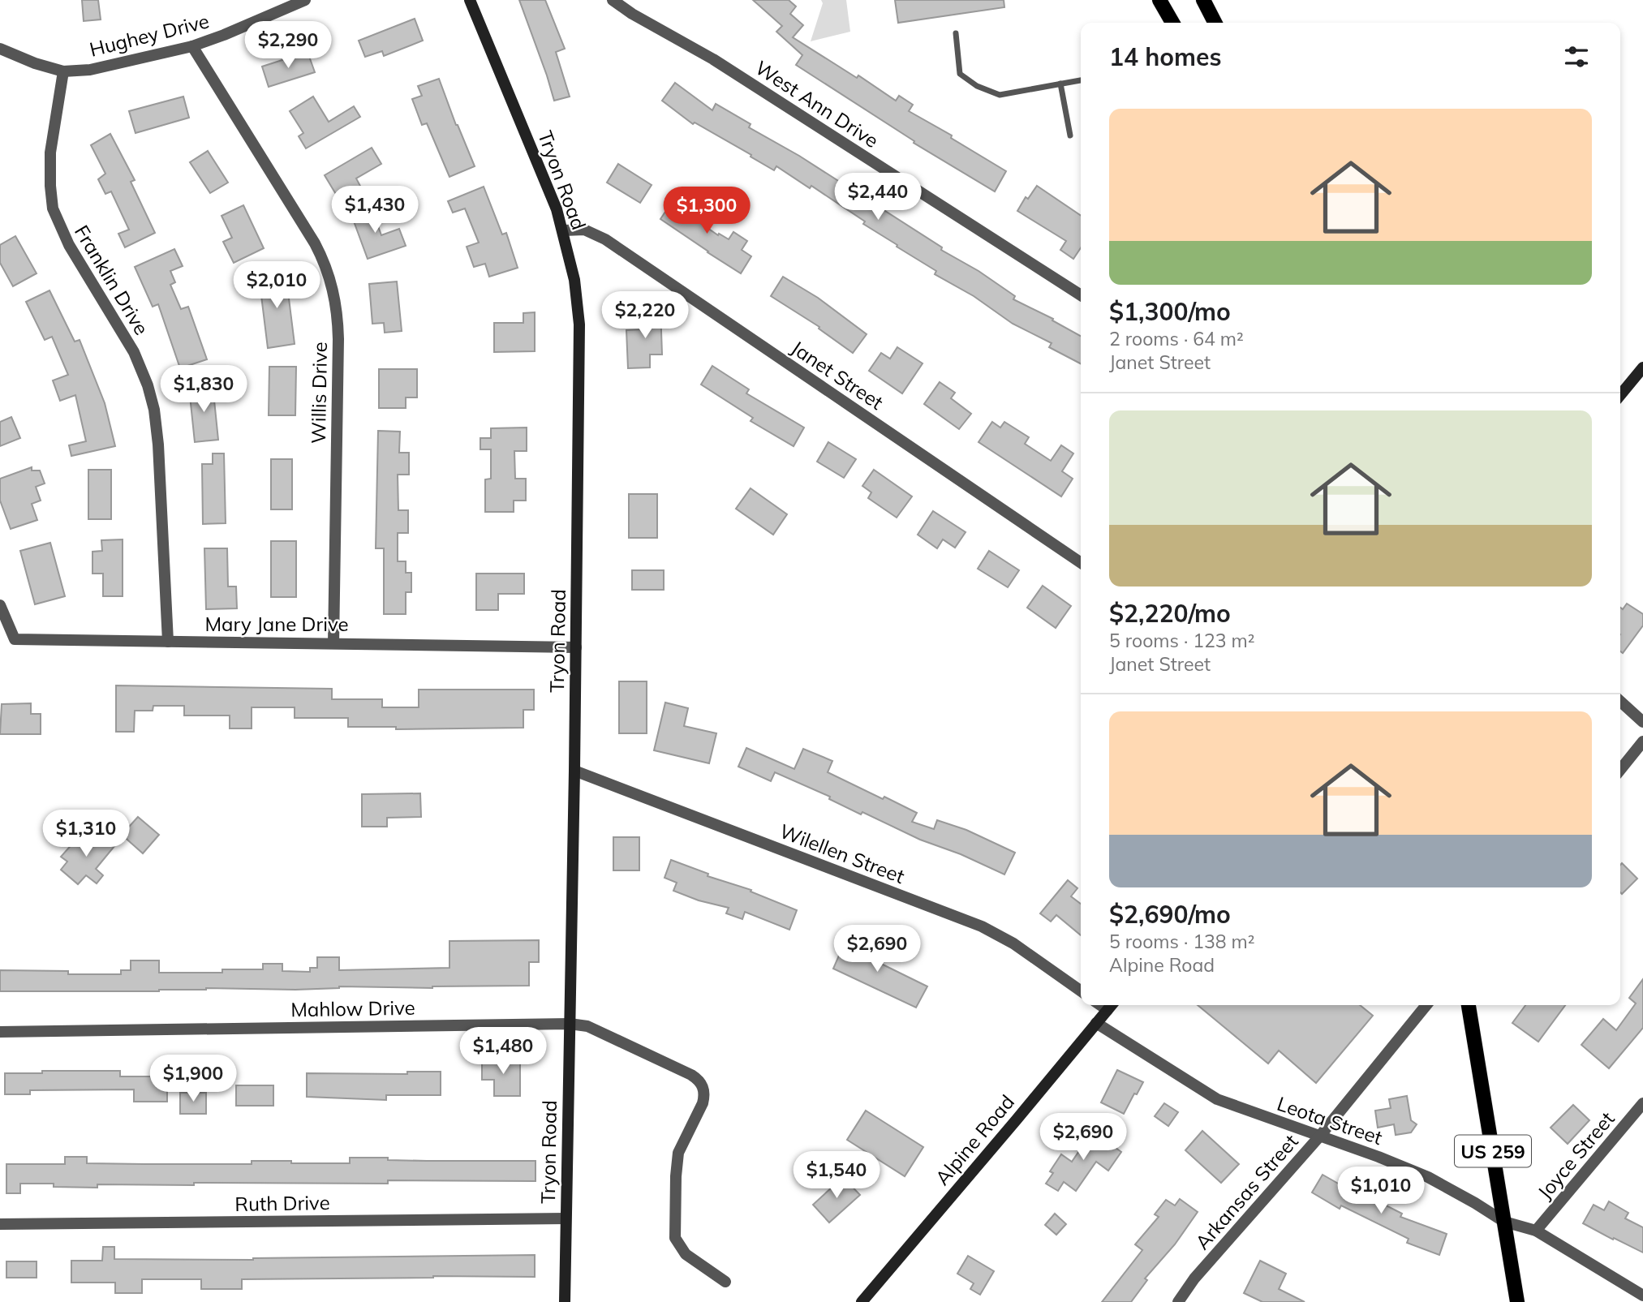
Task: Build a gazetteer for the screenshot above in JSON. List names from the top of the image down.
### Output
{
  "streets": {
    "main road": ["US 259"],
    "street": [
      "Hughey Drive",
      "West Ann Drive",
      "Tryon Road",
      "Franklin Drive",
      "Janet Street",
      "Willis Drive",
      "Mary Jane Drive",
      "Wilellen Street",
      "Mahlow Drive",
      "Leota Street",
      "Alpine Road",
      "Joyce Street",
      "Arkansas Street",
      "Ruth Drive"
    ]
  },
  "crossings": [
    ["Hughey Drive", "Franklin Drive"],
    ["Hughey Drive", "Willis Drive"],
    ["Tryon Road", "Janet Street"],
    ["Tryon Road", "Mary Jane Drive"],
    ["Tryon Road", "Wilellen Street"],
    ["Tryon Road", "Mahlow Drive"],
    ["Tryon Road", "Ruth Drive"],
    ["Franklin Drive", "Mary Jane Drive"],
    ["Willis Drive", "Mary Jane Drive"],
    ["Leota Street", "Alpine Road"],
    ["Leota Street", "US 259"],
    ["Leota Street", "Joyce Street"],
    ["Leota Street", "Arkansas Street"]
  ],
  "page": {
    "price": [
      "$2,290",
      "$2,440",
      "$1,430",
      "$1,300",
      "$2,010",
      "$2,220",
      "$1,830",
      "$1,310",
      "$2,690",
      "$1,480",
      "$1,900",
      "$2,690",
      "$1,540",
      "$1,010"
    ],
    "heading": "14 homes",
    "list": [
      {
        "name": "$1,300/mo",
        "note": "2 rooms · 64 m² · Janet Street"
      },
      {
        "name": "$2,220/mo",
        "note": "5 rooms · 123 m² · Janet Street"
      },
      {
        "name": "$2,690/mo",
        "note": "5 rooms · 138 m² · Alpine Road"
      }
    ]
  }
}
